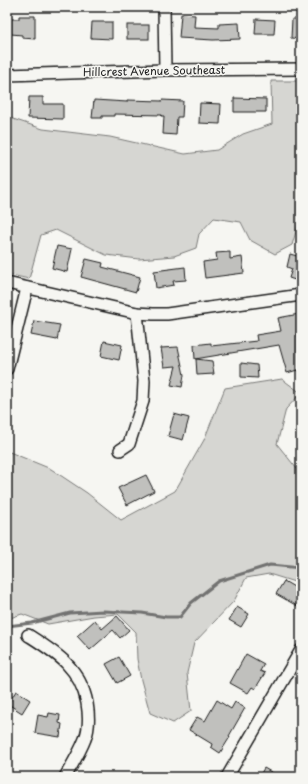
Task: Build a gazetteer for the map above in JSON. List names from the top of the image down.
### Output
{
  "streets": {
    "street": ["Hillcrest Avenue Southeast"]
  }
}
